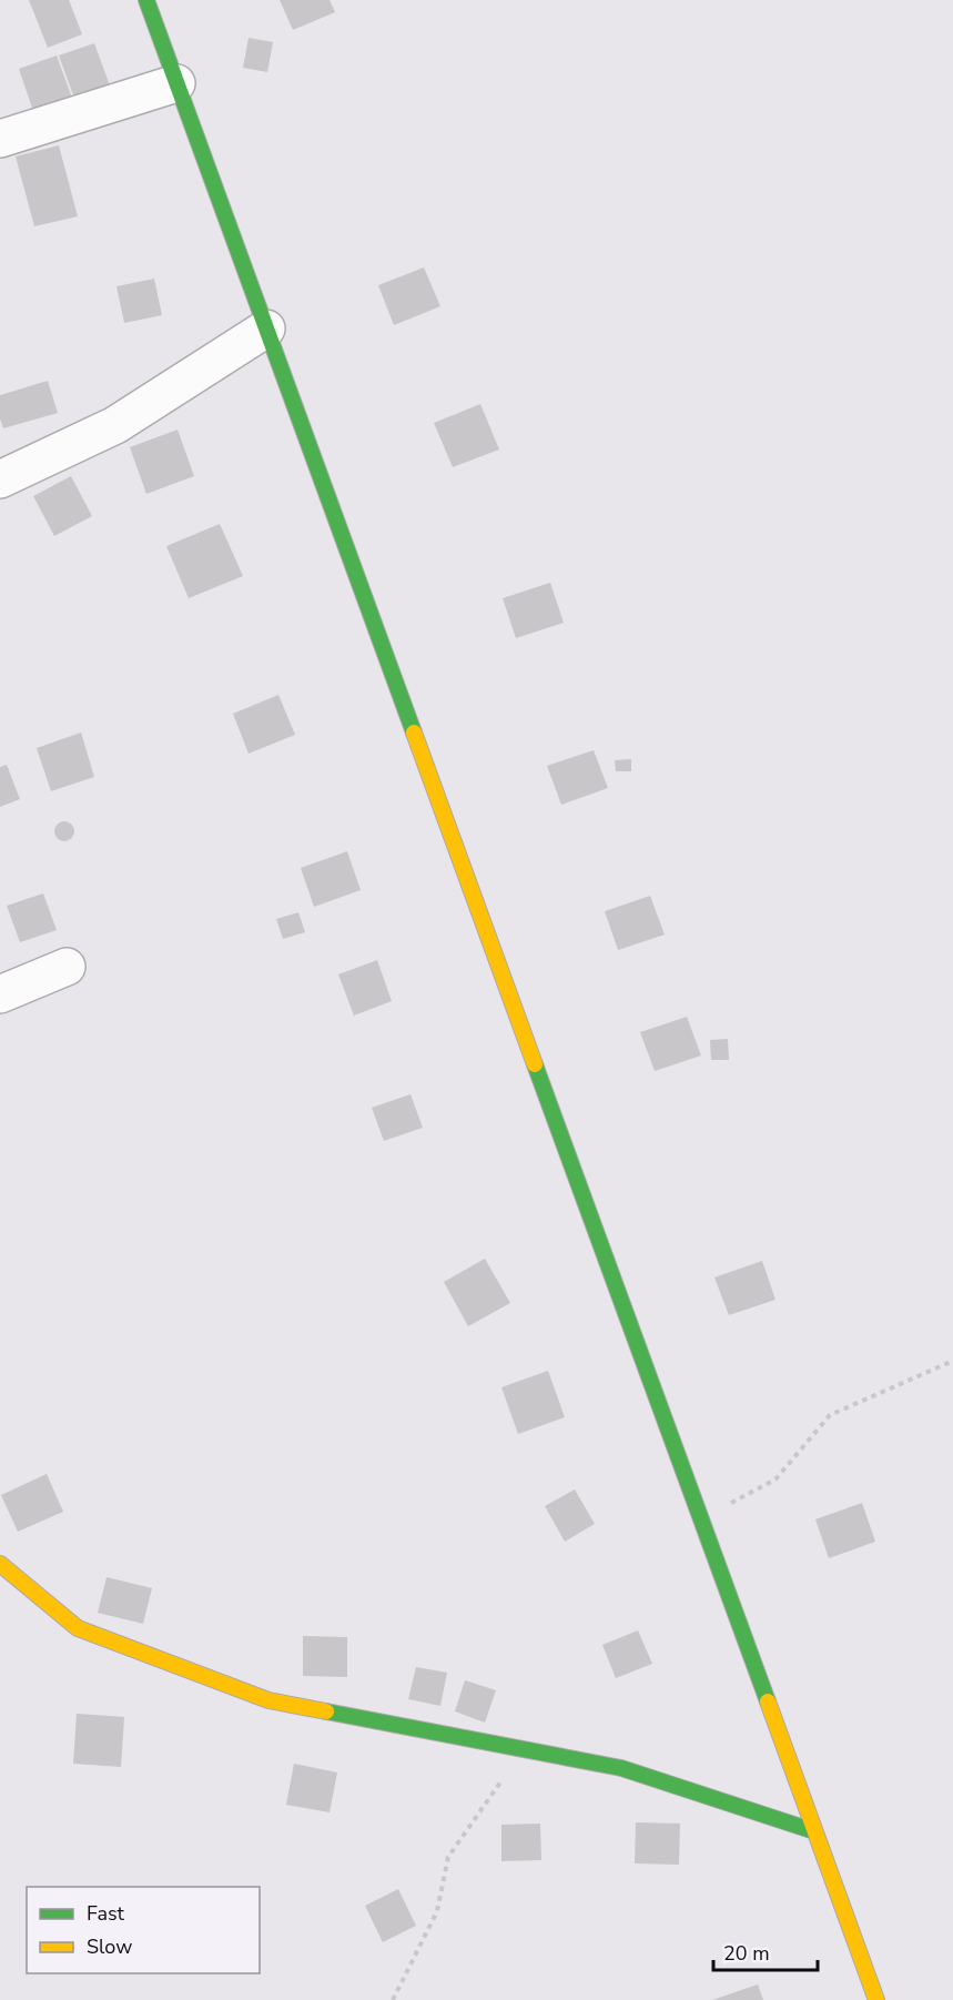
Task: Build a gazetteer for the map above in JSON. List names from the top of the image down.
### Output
{
  "legend": ["Fast", "Slow"],
  "scale_bar": "20 m"
}
